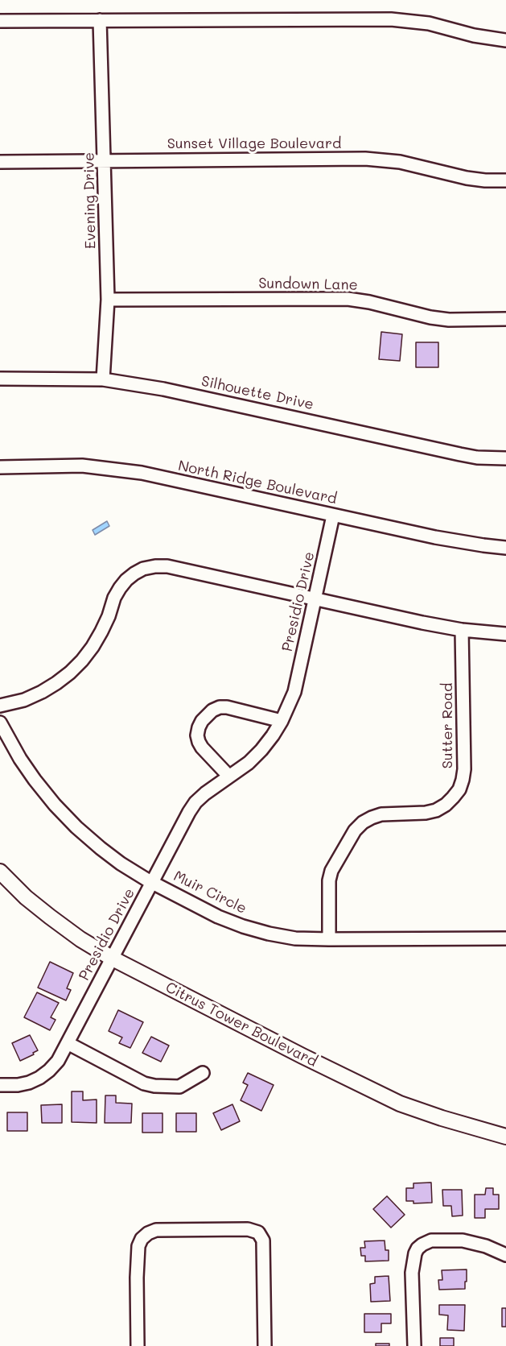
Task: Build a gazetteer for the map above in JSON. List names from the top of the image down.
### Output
{
  "streets": {
    "main road": ["Citrus Tower Boulevard"],
    "street": [
      "Sunset Village Boulevard",
      "Evening Drive",
      "Sundown Lane",
      "Silhouette Drive",
      "North Ridge Boulevard",
      "Presidio Drive",
      "Sutter Road",
      "Muir Circle"
    ]
  },
  "crossings": [
    ["Sunset Village Boulevard", "Evening Drive"],
    ["Evening Drive", "Sundown Lane"],
    ["Evening Drive", "Silhouette Drive"],
    ["North Ridge Boulevard", "Presidio Drive"],
    ["Presidio Drive", "Muir Circle"],
    ["Presidio Drive", "Citrus Tower Boulevard"],
    ["Sutter Road", "Muir Circle"]
  ]
}
